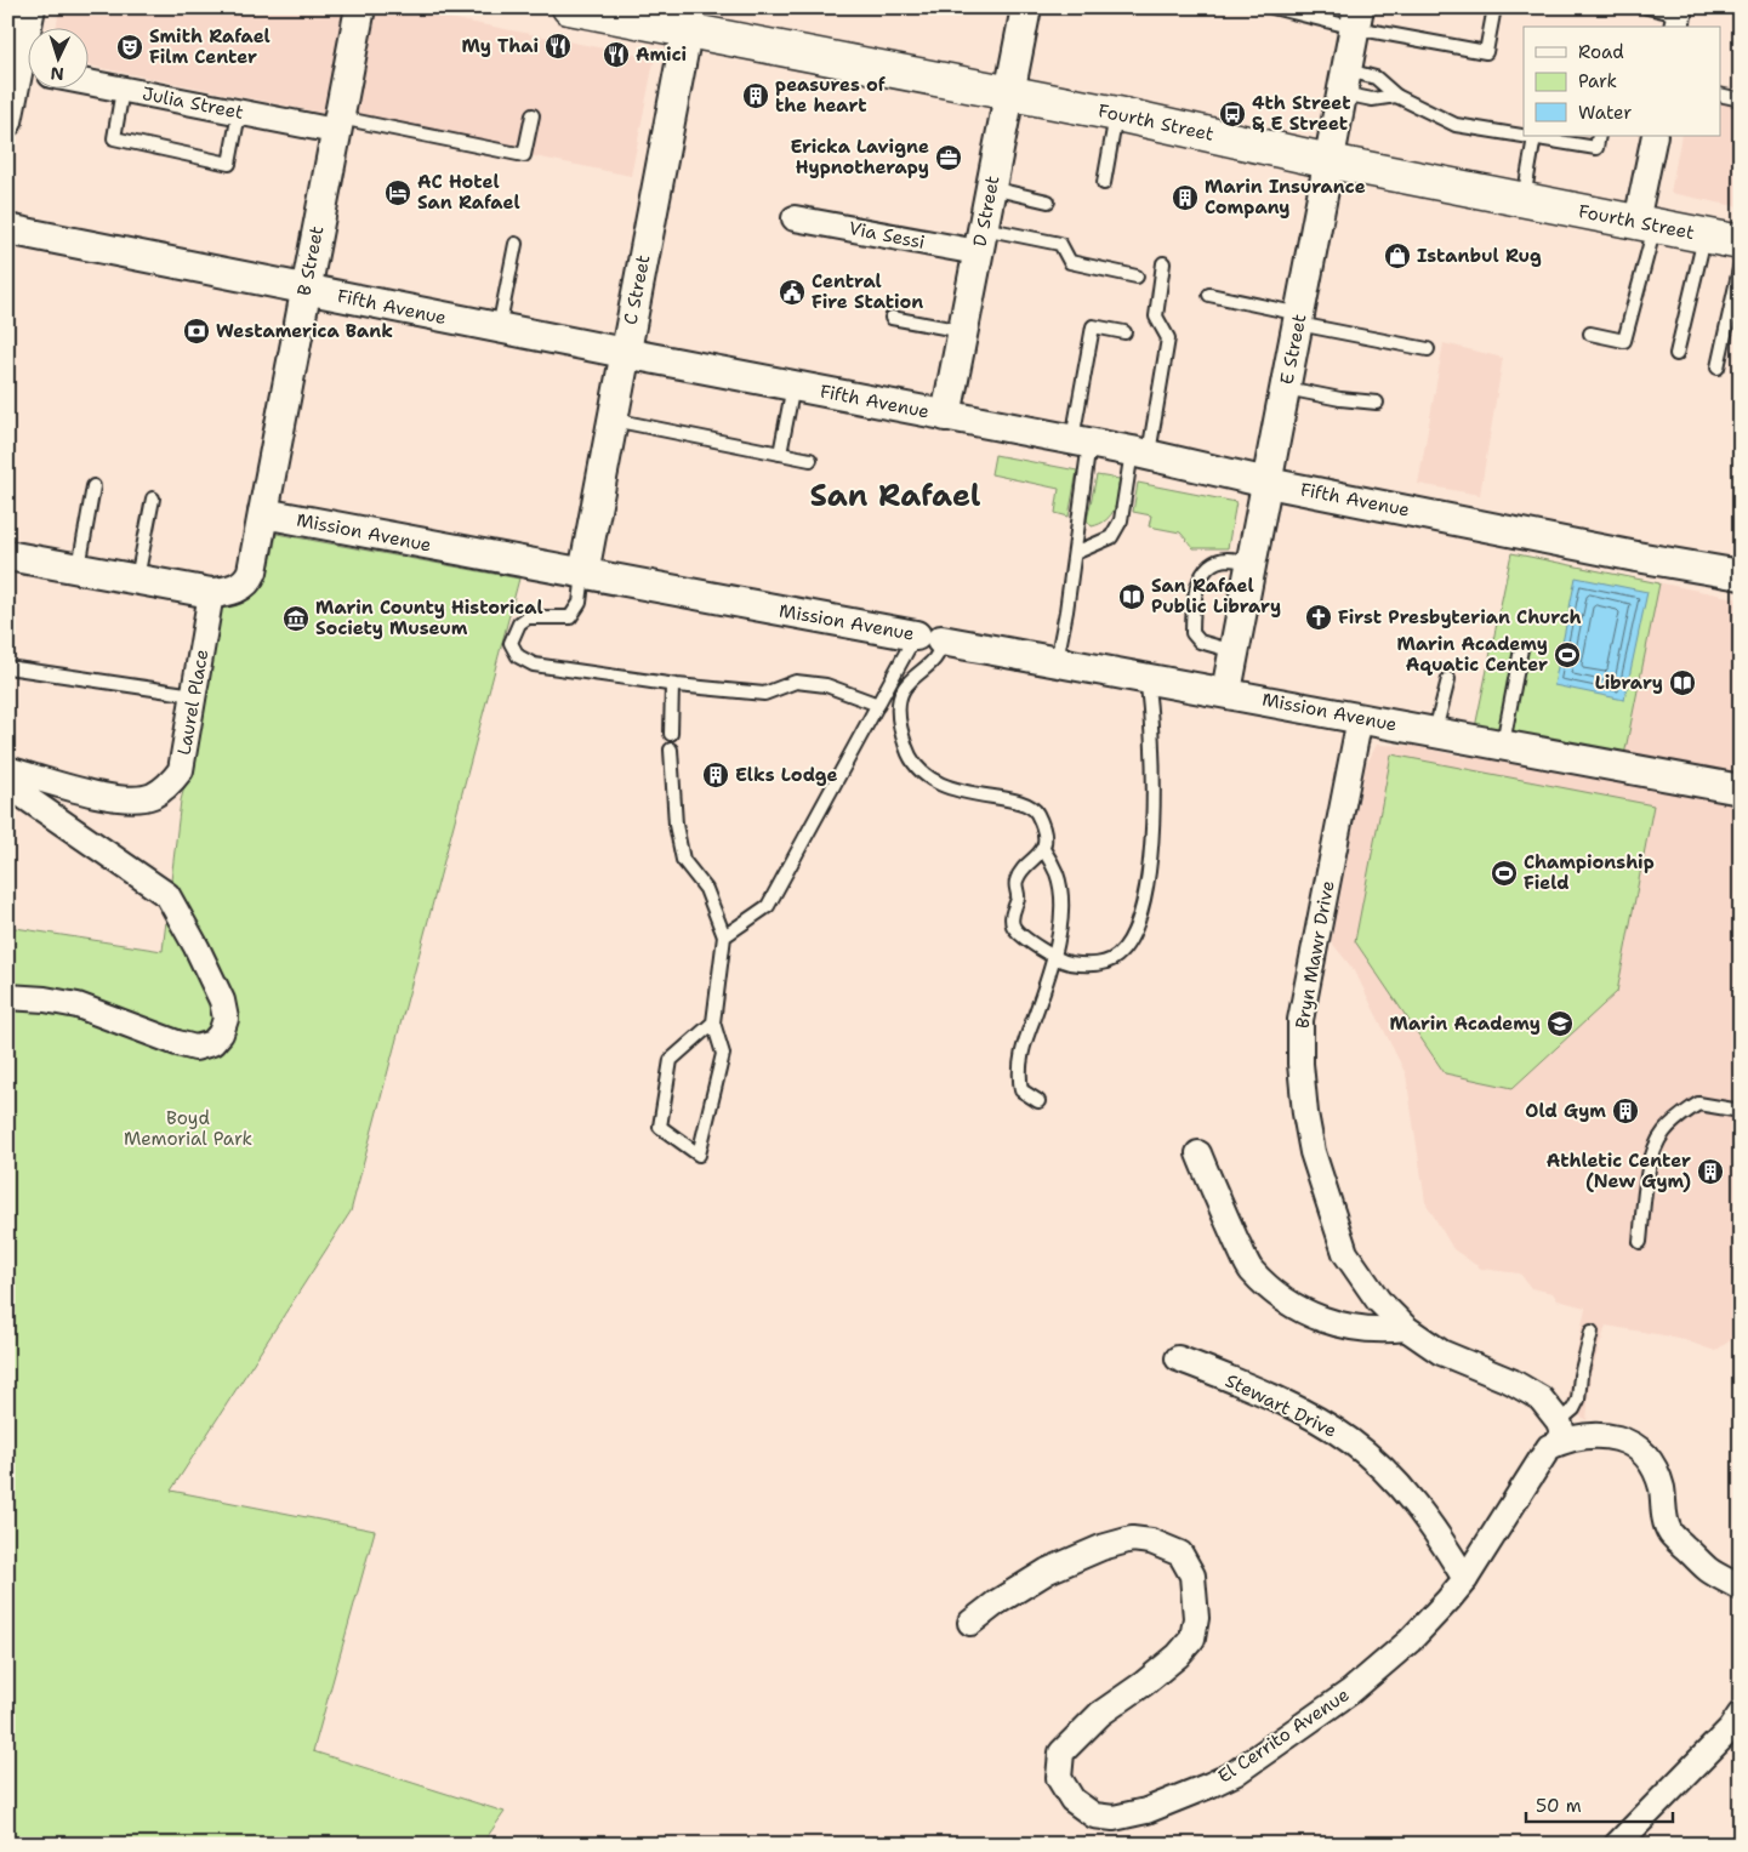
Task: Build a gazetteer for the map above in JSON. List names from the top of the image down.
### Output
{
  "streets": {
    "main road": ["Fourth Street"],
    "street": [
      "Julia Street",
      "D Street",
      "Via Sessi",
      "B Street",
      "C Street",
      "Fifth Avenue",
      "E Street",
      "Mission Avenue",
      "Laurel Place",
      "Bryn Mawr Drive",
      "Stewart Drive",
      "El Cerrito Avenue"
    ]
  },
  "crossings": [
    ["Julia Street", "B Street"],
    ["Fourth Street", "D Street"],
    ["Fourth Street", "C Street"],
    ["Fourth Street", "E Street"],
    ["D Street", "Via Sessi"],
    ["D Street", "Fifth Avenue"],
    ["B Street", "Fifth Avenue"],
    ["B Street", "Mission Avenue"],
    ["C Street", "Fifth Avenue"],
    ["C Street", "Mission Avenue"],
    ["Fifth Avenue", "E Street"],
    ["E Street", "Mission Avenue"],
    ["Mission Avenue", "Bryn Mawr Drive"],
    ["Bryn Mawr Drive", "El Cerrito Avenue"],
    ["Stewart Drive", "El Cerrito Avenue"]
  ],
  "districts": ["San Rafael"],
  "parks": ["Boyd Memorial Park"],
  "places": {
    "restaurant": ["My Thai", "Amici"],
    "theatre": ["Smith Rafael Film Center"],
    "building": [
      "peasures of the heart",
      "Marin Insurance Company",
      "Elks Lodge",
      "Old Gym",
      "Athletic Center (New Gym)"
    ],
    "bus stop": ["4th Street & E Street"],
    "office": ["Ericka Lavigne Hypnotherapy"],
    "hotel": ["AC Hotel San Rafael"],
    "shop": ["Istanbul Rug"],
    "public building": ["Central Fire Station"],
    "bank": ["Westamerica Bank"],
    "library": ["San Rafael Public Library", "Library"],
    "church": ["First Presbyterian Church"],
    "museum": ["Marin County Historical Society Museum"],
    "sports": ["Marin Academy Aquatic Center", "Championship Field"],
    "school or university": ["Marin Academy"]
  },
  "legend": ["Road", "Park", "Water"],
  "scale_bar": "50 m",
  "north": "bottom"
}
